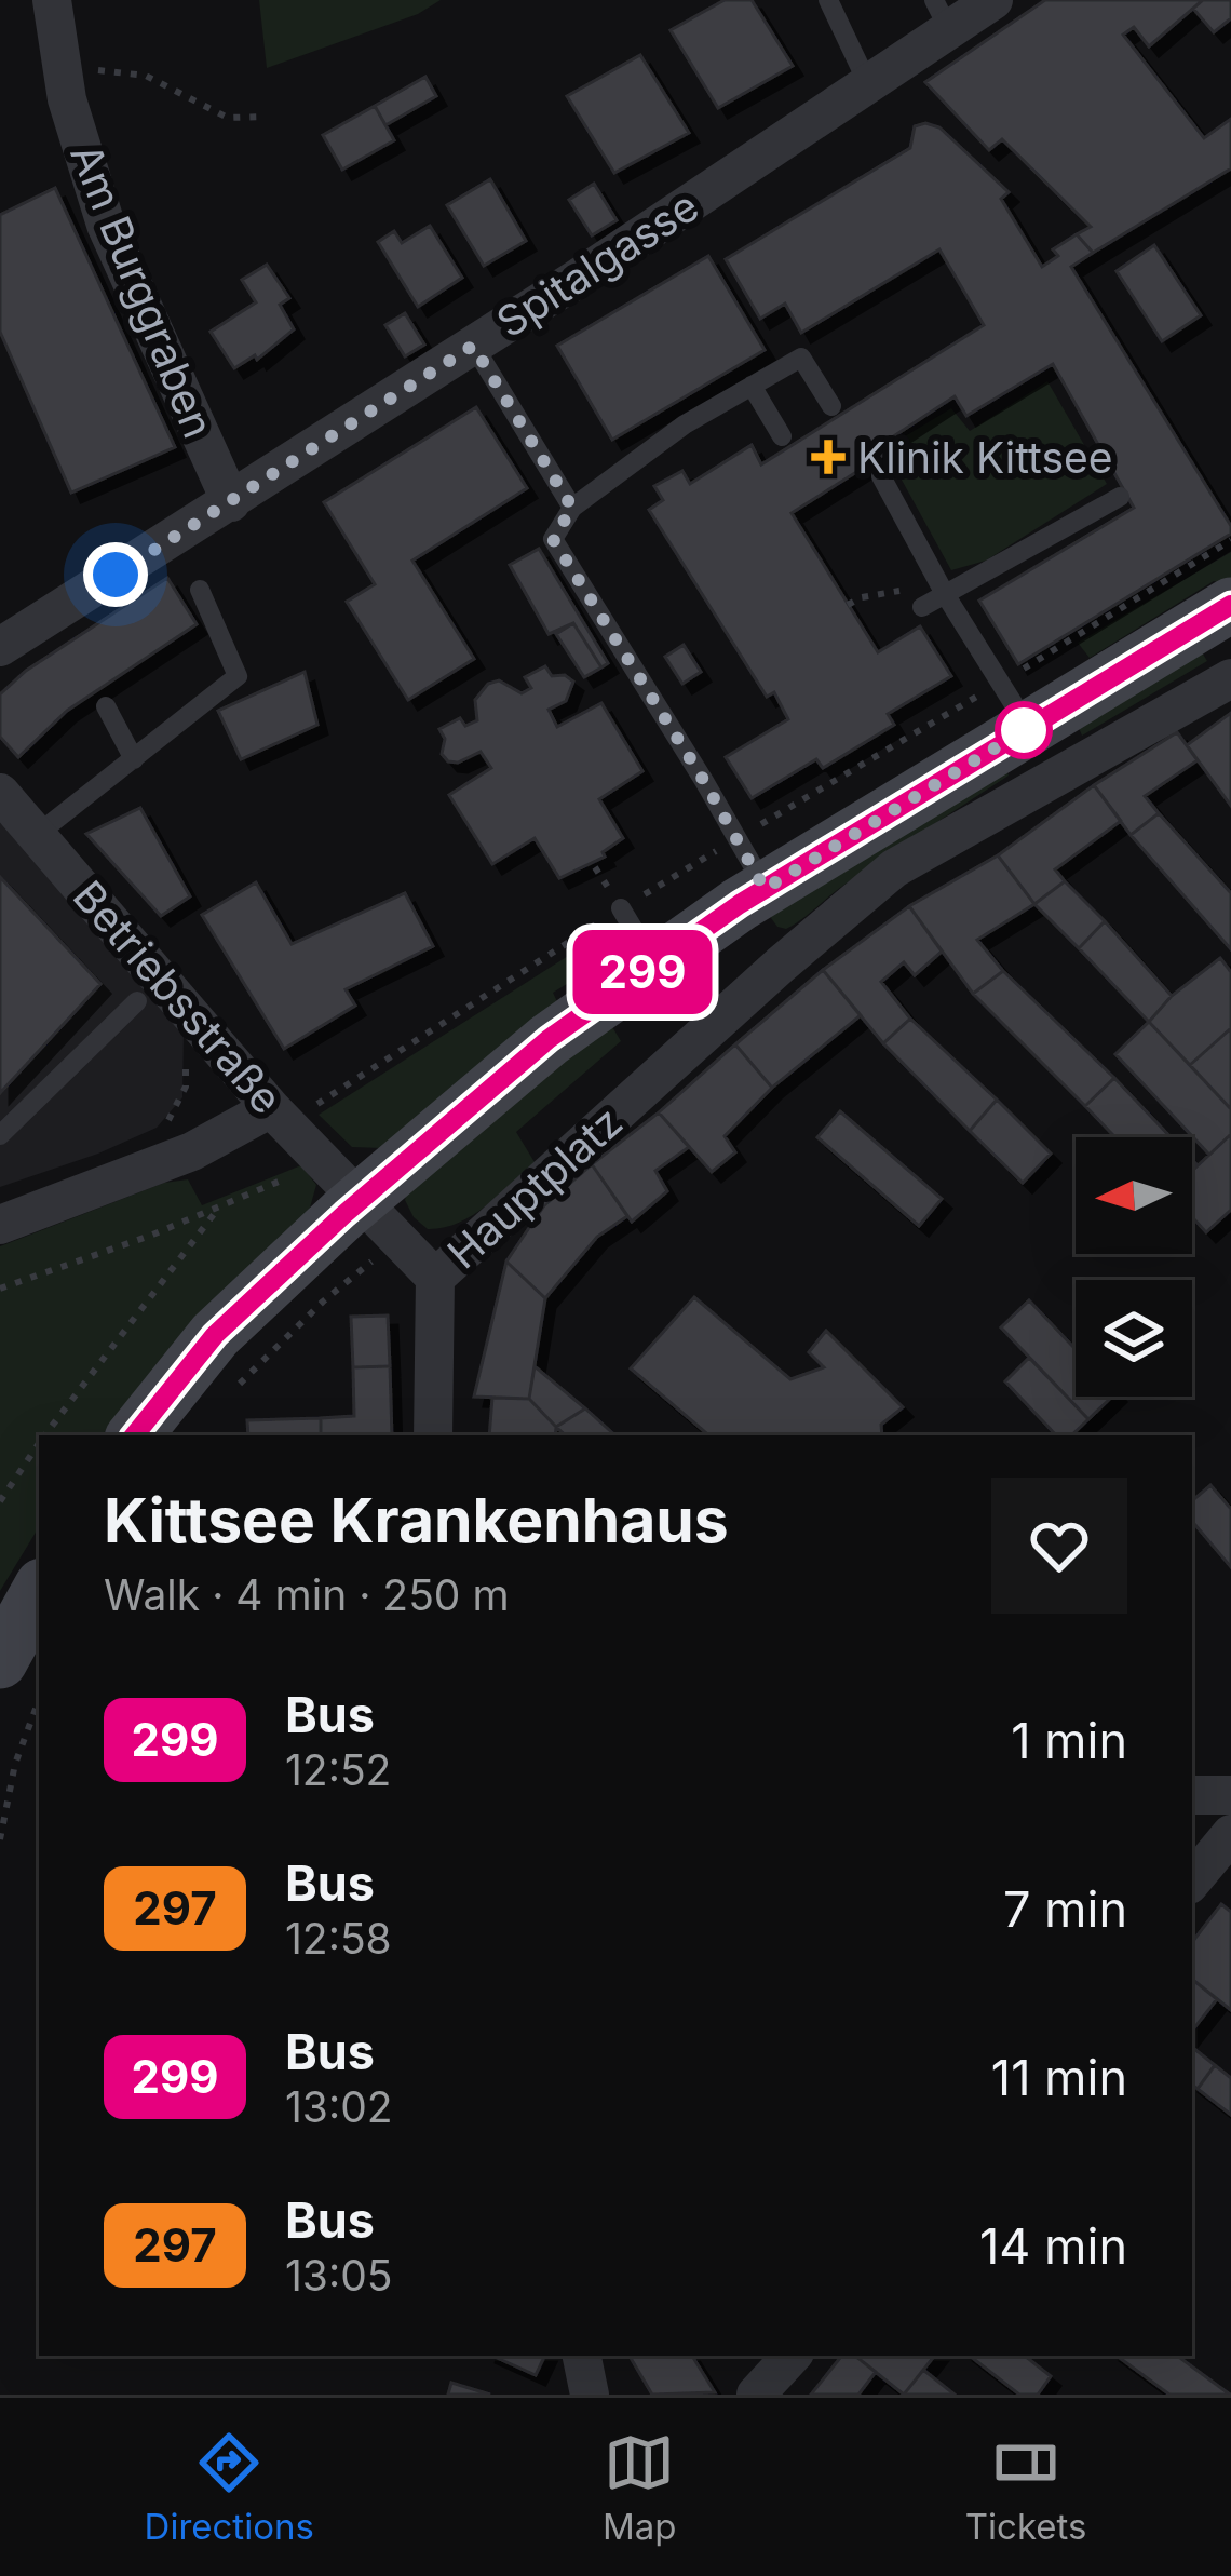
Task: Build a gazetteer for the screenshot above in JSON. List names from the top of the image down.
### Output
{
  "streets": {
    "street": [
      "Spitalgasse",
      "Am Burggraben",
      "Betriebsstraße",
      "Hauptplatz"
    ]
  },
  "crossings": [
    ["Spitalgasse", "Am Burggraben"],
    ["Betriebsstraße", "Hauptplatz"]
  ],
  "places": {
    "health": ["Klinik Kittsee"]
  },
  "lines": ["bus line 299"],
  "north": "left",
  "page": {
    "on_map": "299",
    "heading": ["Kittsee Krankenhaus", "Walk · 4 min · 250 m"],
    "list": [
      {
        "mark": "299",
        "name": "Bus",
        "note": "12:52",
        "value": "1 min"
      },
      {
        "mark": "297",
        "name": "Bus",
        "note": "12:58",
        "value": "7 min"
      },
      {
        "mark": "299",
        "name": "Bus",
        "note": "13:02",
        "value": "11 min"
      },
      {
        "mark": "297",
        "name": "Bus",
        "note": "13:05",
        "value": "14 min"
      }
    ],
    "tabs": ["Directions", "Map", "Tickets"]
  }
}
